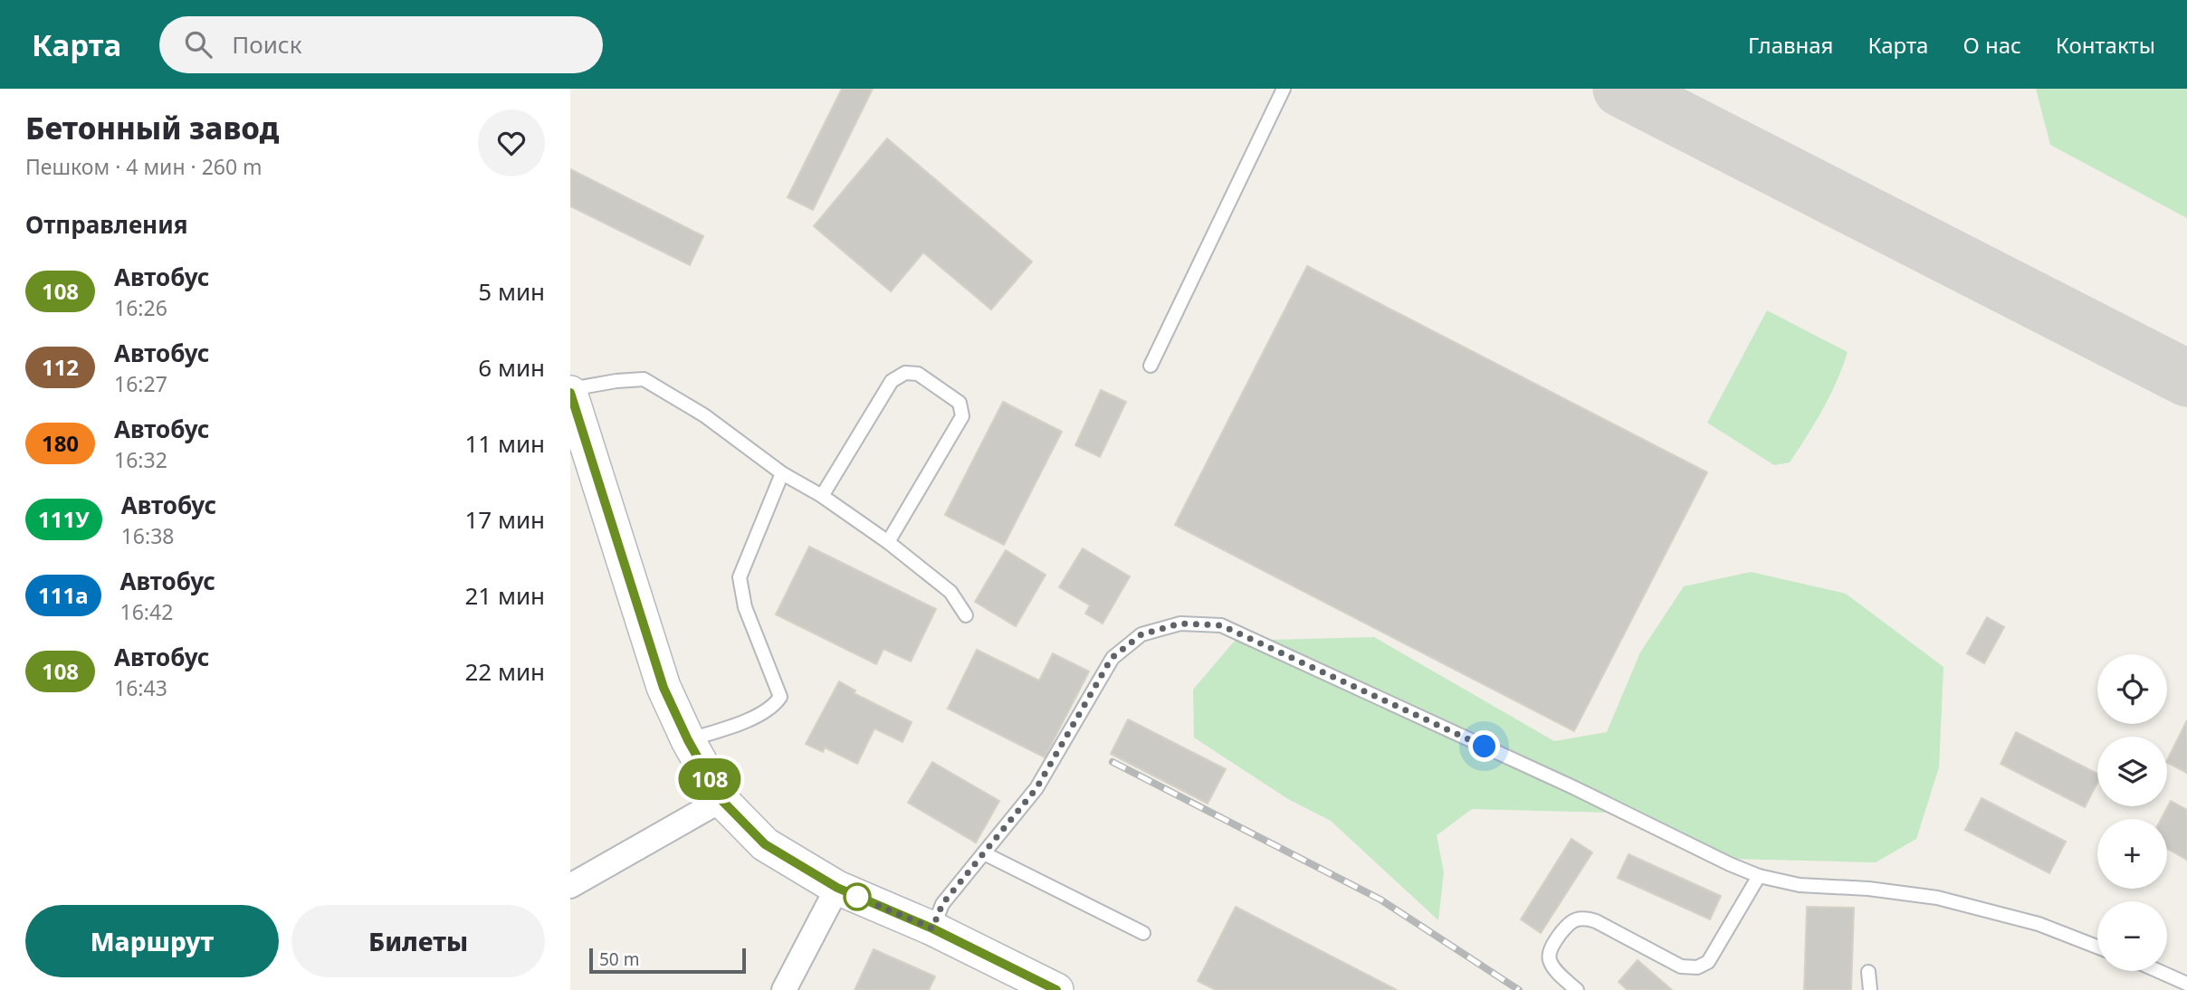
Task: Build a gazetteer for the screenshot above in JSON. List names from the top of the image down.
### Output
{
  "lines": ["bus line 108"],
  "scale_bar": "50 m",
  "page": {
    "header": "Карта",
    "search": "Поиск",
    "nav": [
      "Главная",
      "Карта",
      "О нас",
      "Контакты"
    ],
    "heading": [
      ["Бетонный завод", "Пешком · 4 мин · 260 m"],
      "Отправления"
    ],
    "on_map": "108",
    "list": [
      {
        "mark": "108",
        "name": "Автобус",
        "note": "16:26",
        "value": "5 мин"
      },
      {
        "mark": "112",
        "name": "Автобус",
        "note": "16:27",
        "value": "6 мин"
      },
      {
        "mark": "180",
        "name": "Автобус",
        "note": "16:32",
        "value": "11 мин"
      },
      {
        "mark": "111У",
        "name": "Автобус",
        "note": "16:38",
        "value": "17 мин"
      },
      {
        "mark": "111а",
        "name": "Автобус",
        "note": "16:42",
        "value": "21 мин"
      },
      {
        "mark": "108",
        "name": "Автобус",
        "note": "16:43",
        "value": "22 мин"
      }
    ],
    "map_buttons": ["+", "−"],
    "buttons": ["Маршрут", "Билеты"],
    "scale": "50 m"
  }
}
